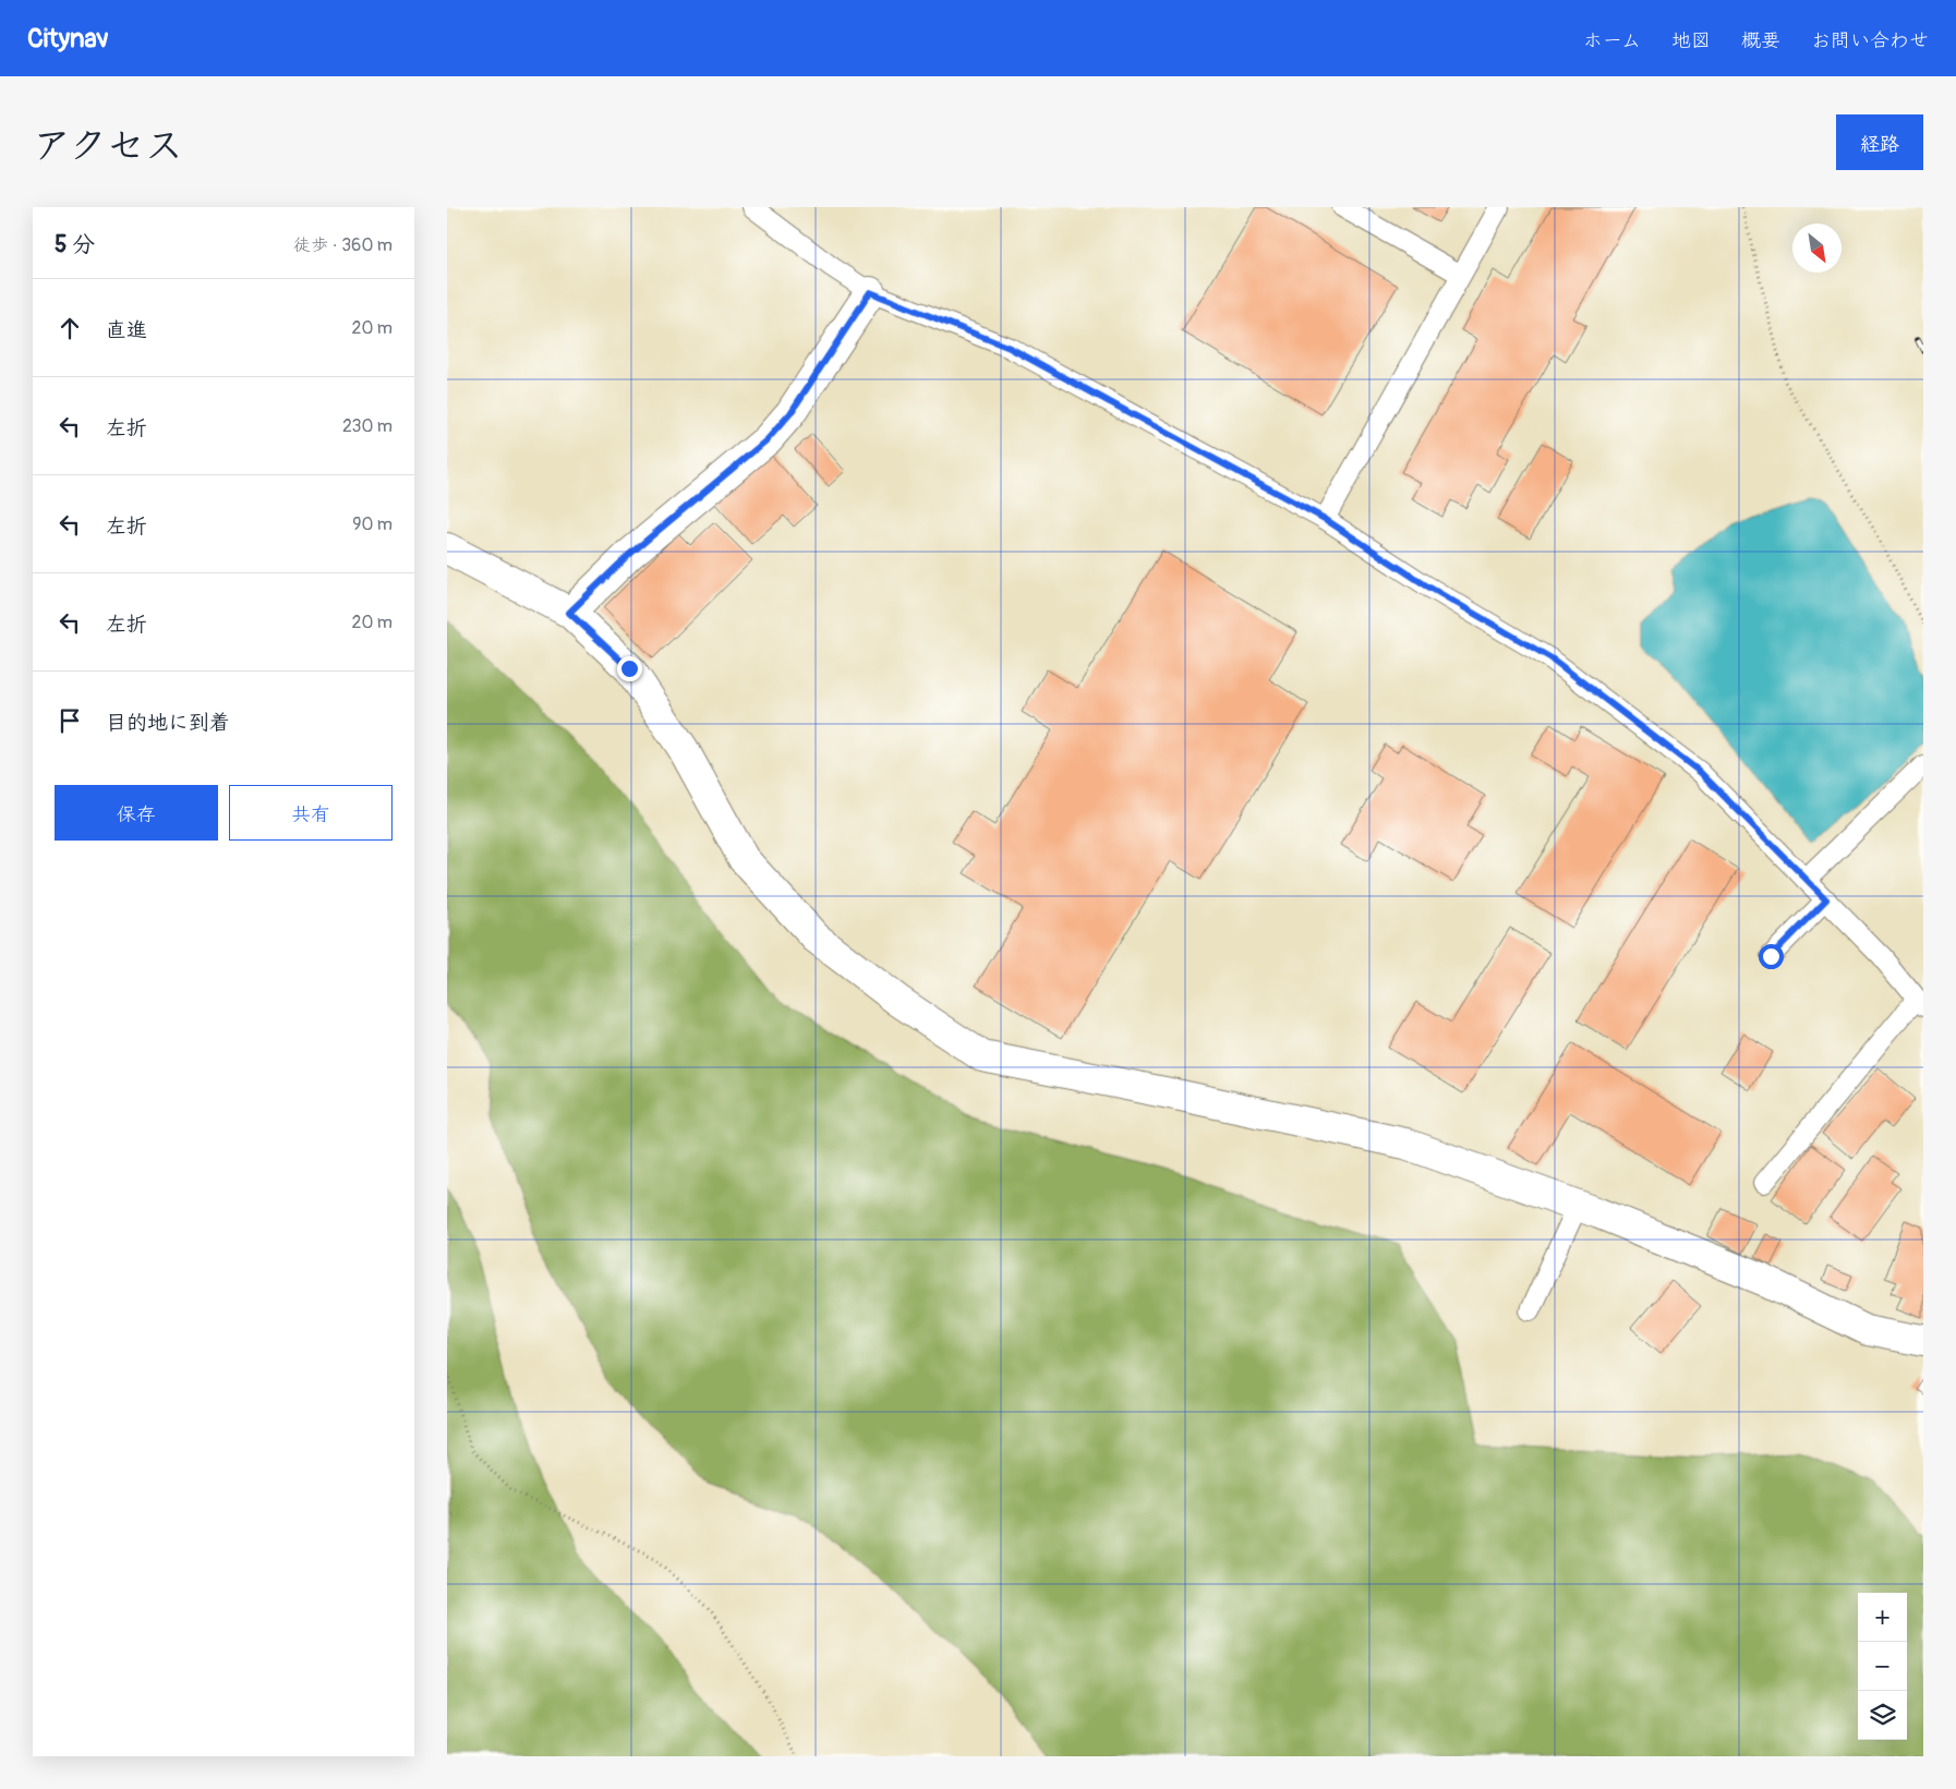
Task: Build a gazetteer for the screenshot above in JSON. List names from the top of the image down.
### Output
{
  "north": "bottom right",
  "page": {
    "header": "Citynav",
    "nav": [
      "ホーム",
      "地図",
      "概要",
      "お問い合わせ"
    ],
    "title": "アクセス",
    "buttons": [
      "経路",
      ["保存", "共有"]
    ],
    "heading": ["5 分", "徒歩 · 360 m"],
    "list": [
      ["直進", "20 m"],
      ["左折", "230 m"],
      ["左折", "90 m"],
      ["左折", "20 m"],
      "目的地に到着"
    ],
    "map_buttons": ["+", "−"]
  }
}
